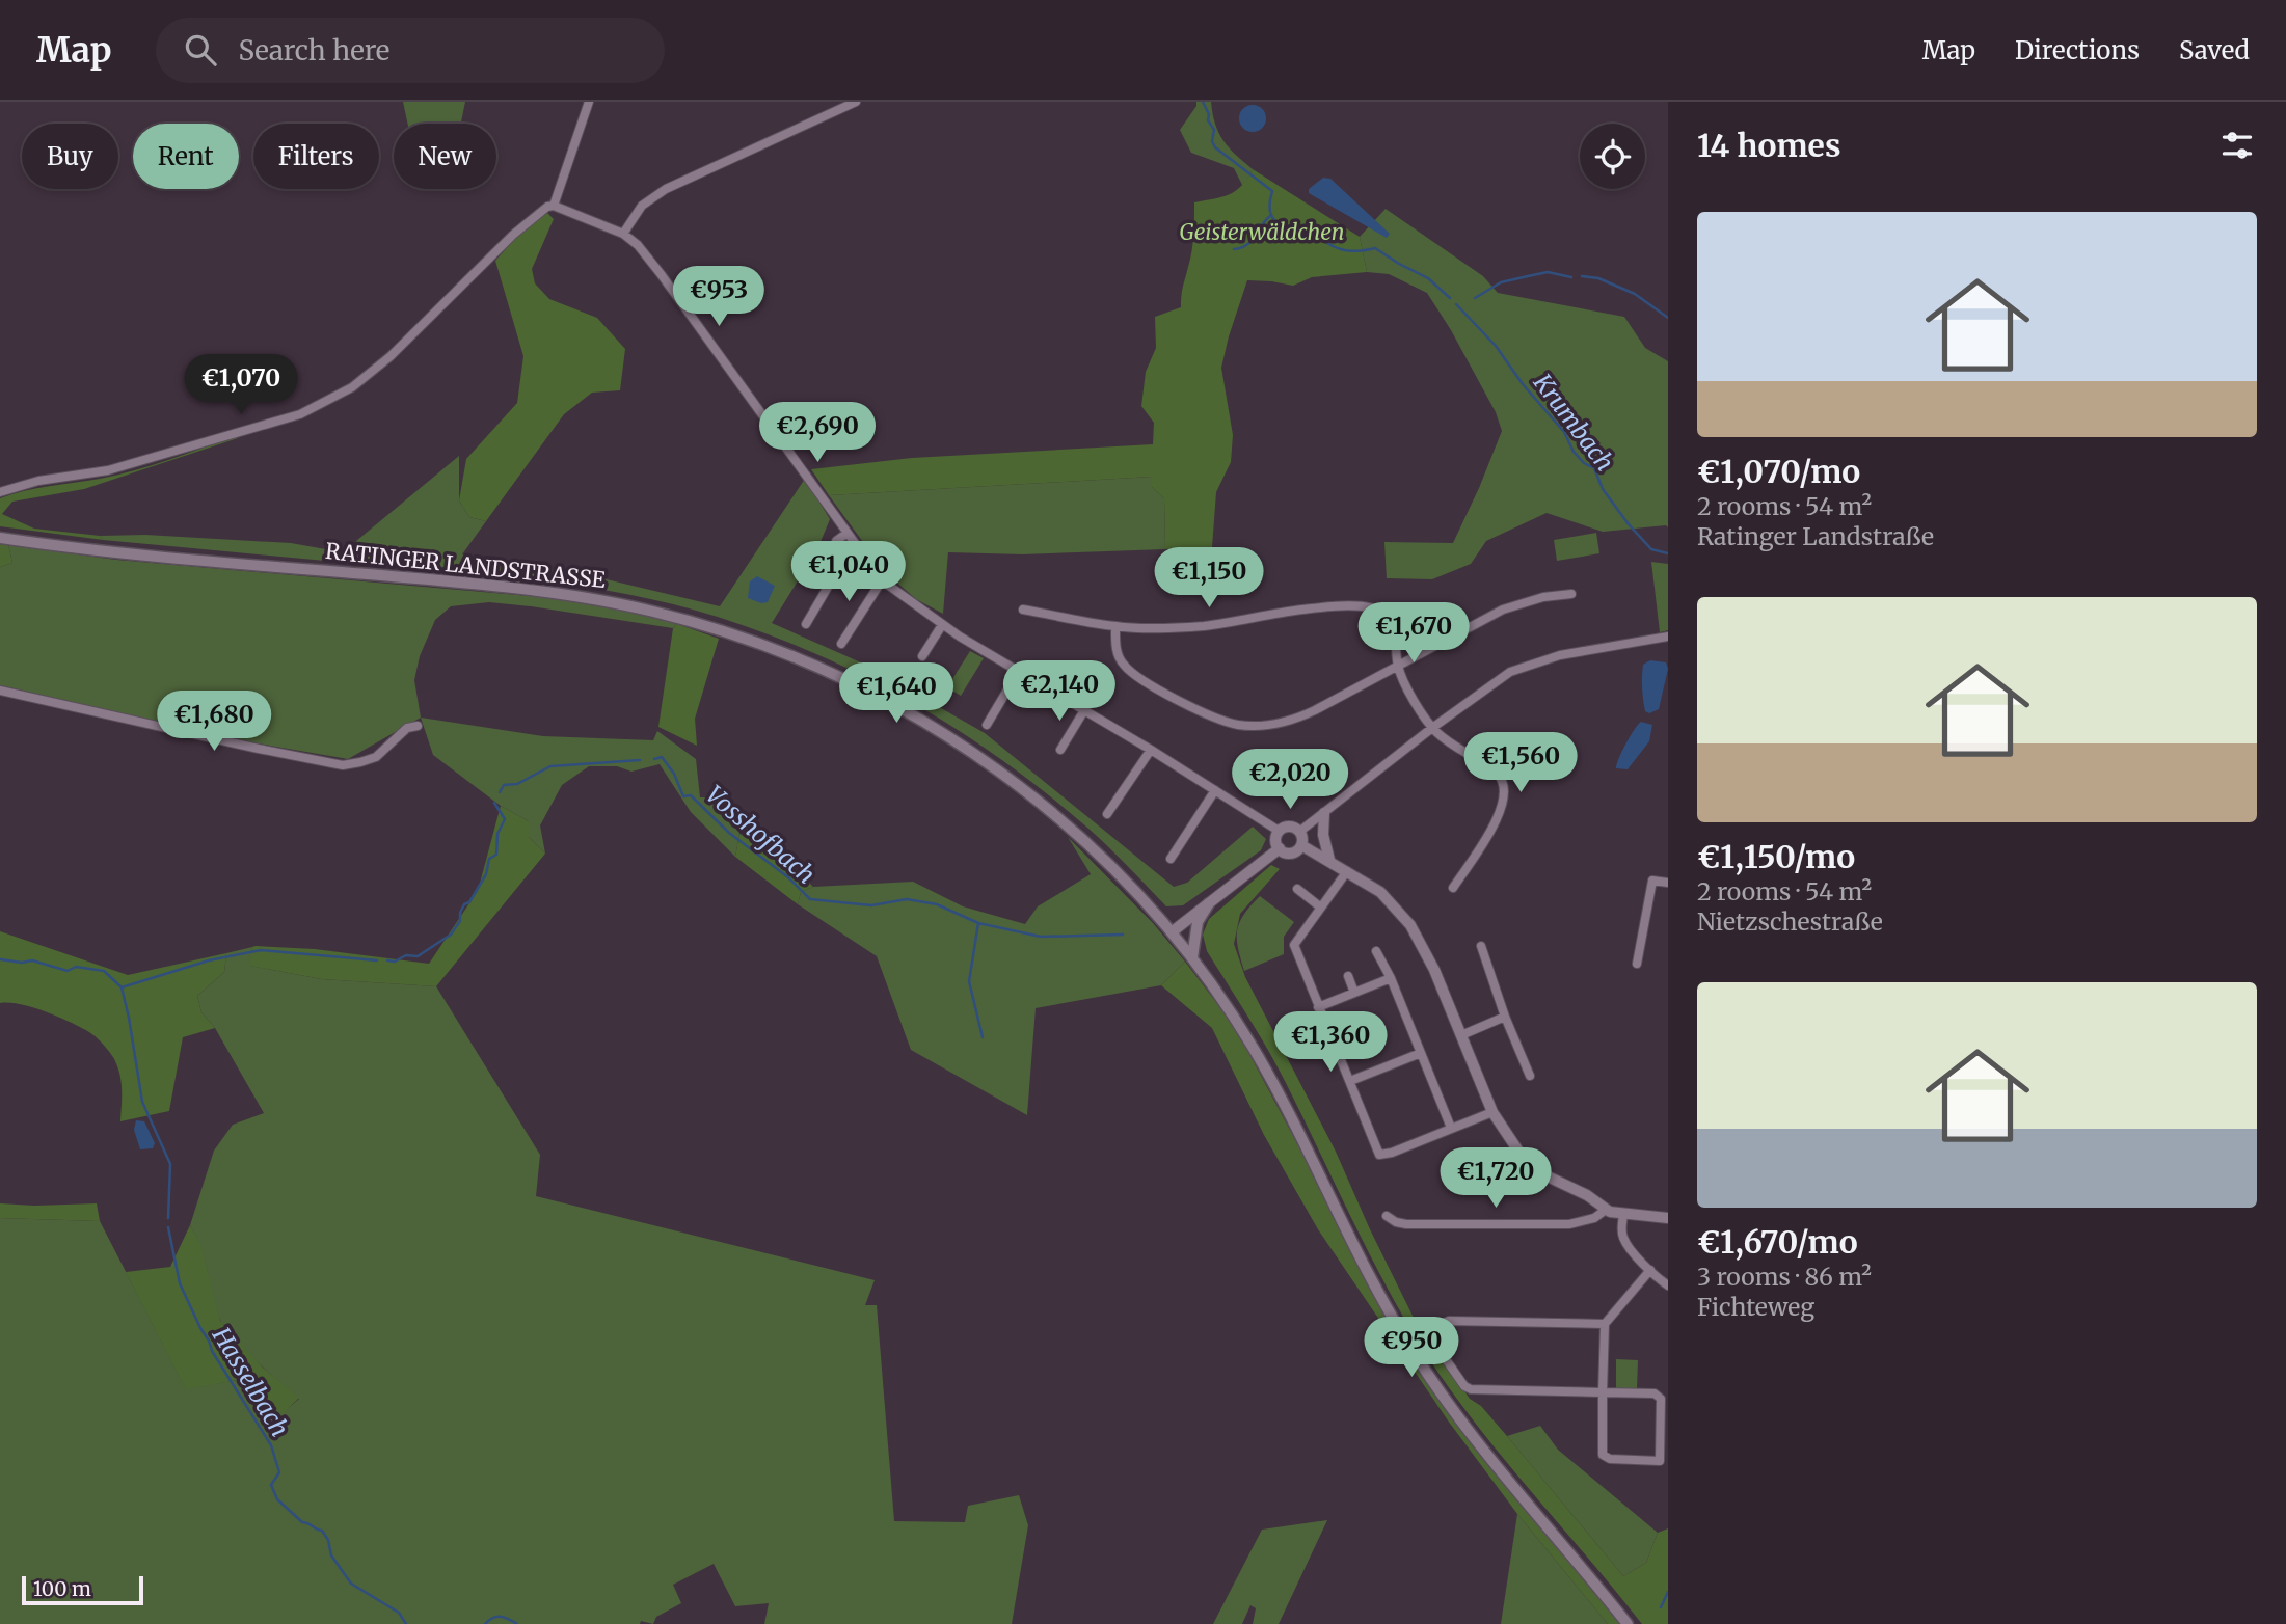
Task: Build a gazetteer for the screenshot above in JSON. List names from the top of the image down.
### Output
{
  "streets": {
    "main road": ["RATINGER LANDSTRASSE"]
  },
  "water": ["Krumbach", "Vosshofbach", "Hasselbach"],
  "parks": ["Geisterwäldchen"],
  "scale_bar": "100 m",
  "page": {
    "header": "Map",
    "search": "Search here",
    "nav": ["Map", "Directions", "Saved"],
    "heading": "14 homes",
    "chip": [
      "Buy",
      "Rent",
      "Filters",
      "New"
    ],
    "list": [
      {
        "name": "€1,070/mo",
        "note": "2 rooms · 54 m² · Ratinger Landstraße"
      },
      {
        "name": "€1,150/mo",
        "note": "2 rooms · 54 m² · Nietzschestraße"
      },
      {
        "name": "€1,670/mo",
        "note": "3 rooms · 86 m² · Fichteweg"
      }
    ],
    "price": [
      "€953",
      "€1,070",
      "€2,690",
      "€1,040",
      "€1,150",
      "€1,670",
      "€2,140",
      "€1,640",
      "€1,680",
      "€1,560",
      "€2,020",
      "€1,360",
      "€1,720",
      "€950"
    ],
    "scale": "100 m"
  }
}
